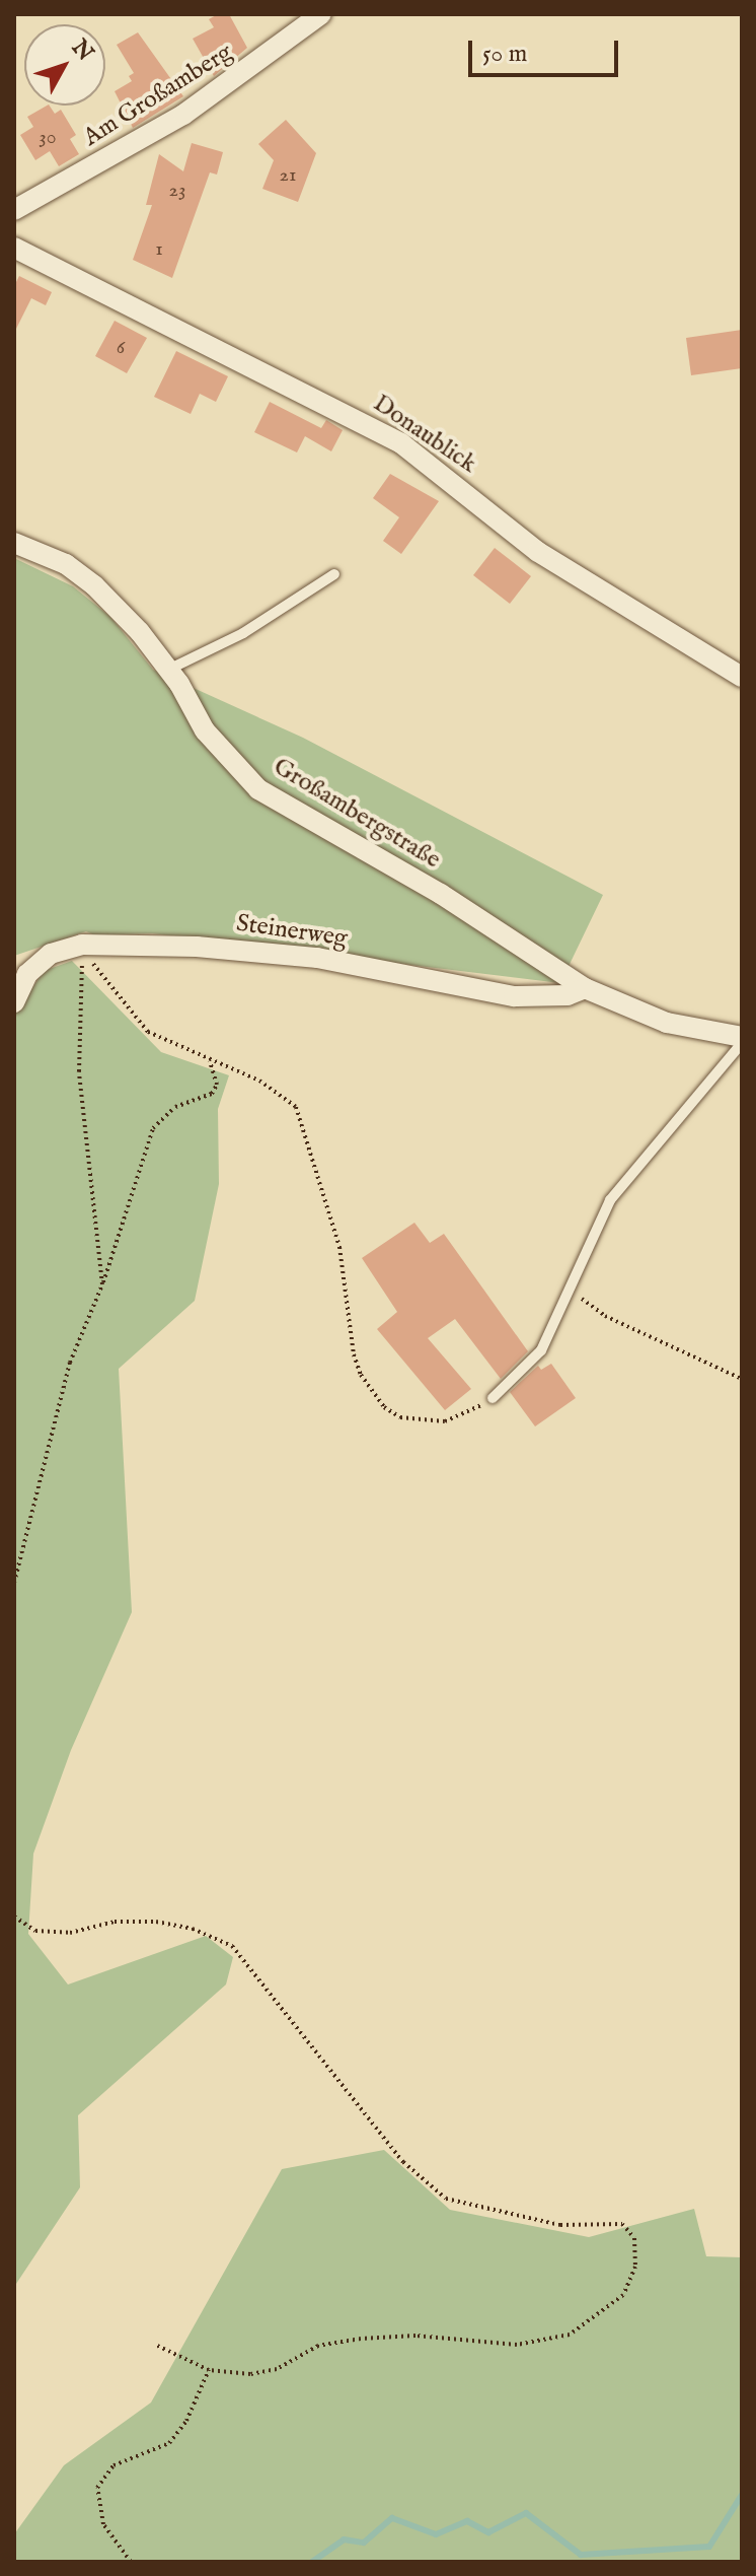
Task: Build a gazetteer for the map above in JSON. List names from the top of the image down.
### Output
{
  "streets": {
    "street": [
      "Am Großamberg",
      "Donaublick",
      "Großambergstraße",
      "Steinerweg"
    ]
  },
  "crossings": [
    ["Großambergstraße", "Steinerweg"]
  ],
  "house_numbers": [
    "30",
    "21",
    "23",
    "1",
    "6"
  ],
  "scale_bar": "50 m",
  "north": "top right"
}
